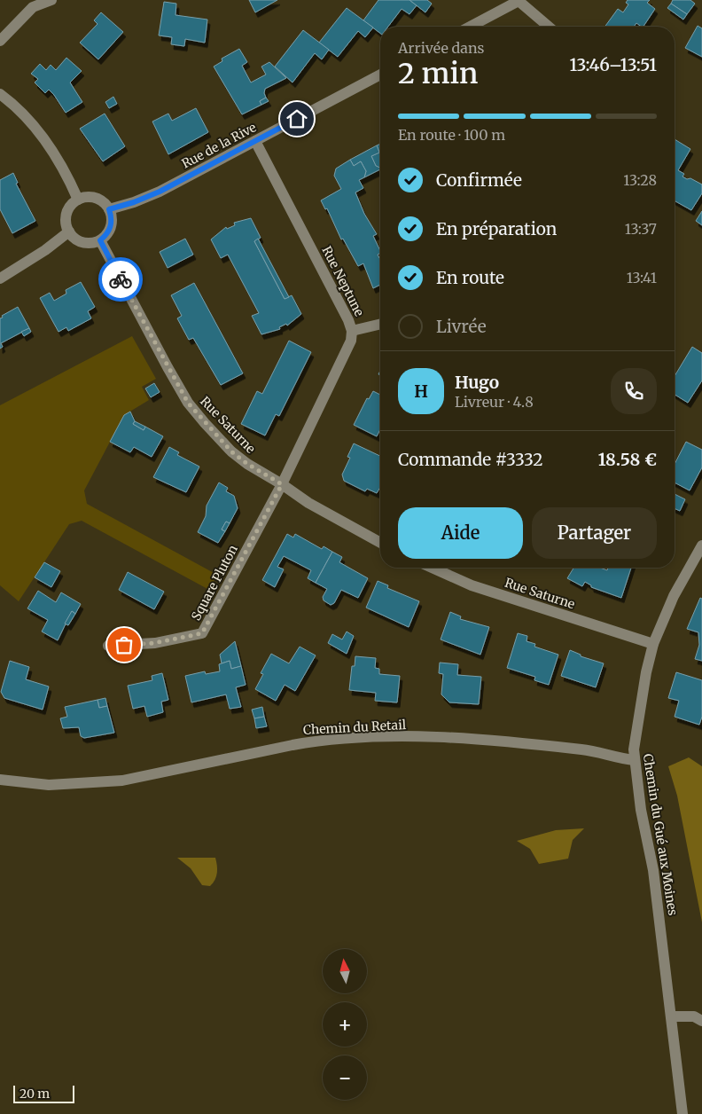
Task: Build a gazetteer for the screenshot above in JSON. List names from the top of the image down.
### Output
{
  "streets": {
    "street": [
      "Rue de la Rive",
      "Rue Neptune",
      "Rue Saturne",
      "Square Pluton",
      "Chemin du Retail",
      "Chemin du Gué aux Moines"
    ]
  },
  "crossings": [
    ["Rue de la Rive", "Rue Neptune"],
    ["Rue de la Rive", "Rue Saturne"],
    ["Rue Neptune", "Rue Saturne"],
    ["Rue Neptune", "Square Pluton"],
    ["Rue Saturne", "Square Pluton"],
    ["Rue Saturne", "Chemin du Gué aux Moines"],
    ["Chemin du Retail", "Chemin du Gué aux Moines"]
  ],
  "scale_bar": "20 m",
  "north": "top",
  "page": {
    "heading": ["2 min", "Arrivée dans", "13:46–13:51"],
    "panel": [
      "Hugo",
      "Livreur · 4.8",
      "Commande #3332",
      "18.58 €"
    ],
    "bar": "En route · 100 m",
    "list": [
      ["Confirmée", "13:28"],
      ["En préparation", "13:37"],
      ["En route", "13:41"],
      "Livrée"
    ],
    "round": "H",
    "buttons": ["Aide", "Partager"],
    "map_buttons": ["+", "−"],
    "scale": "20 m"
  }
}
